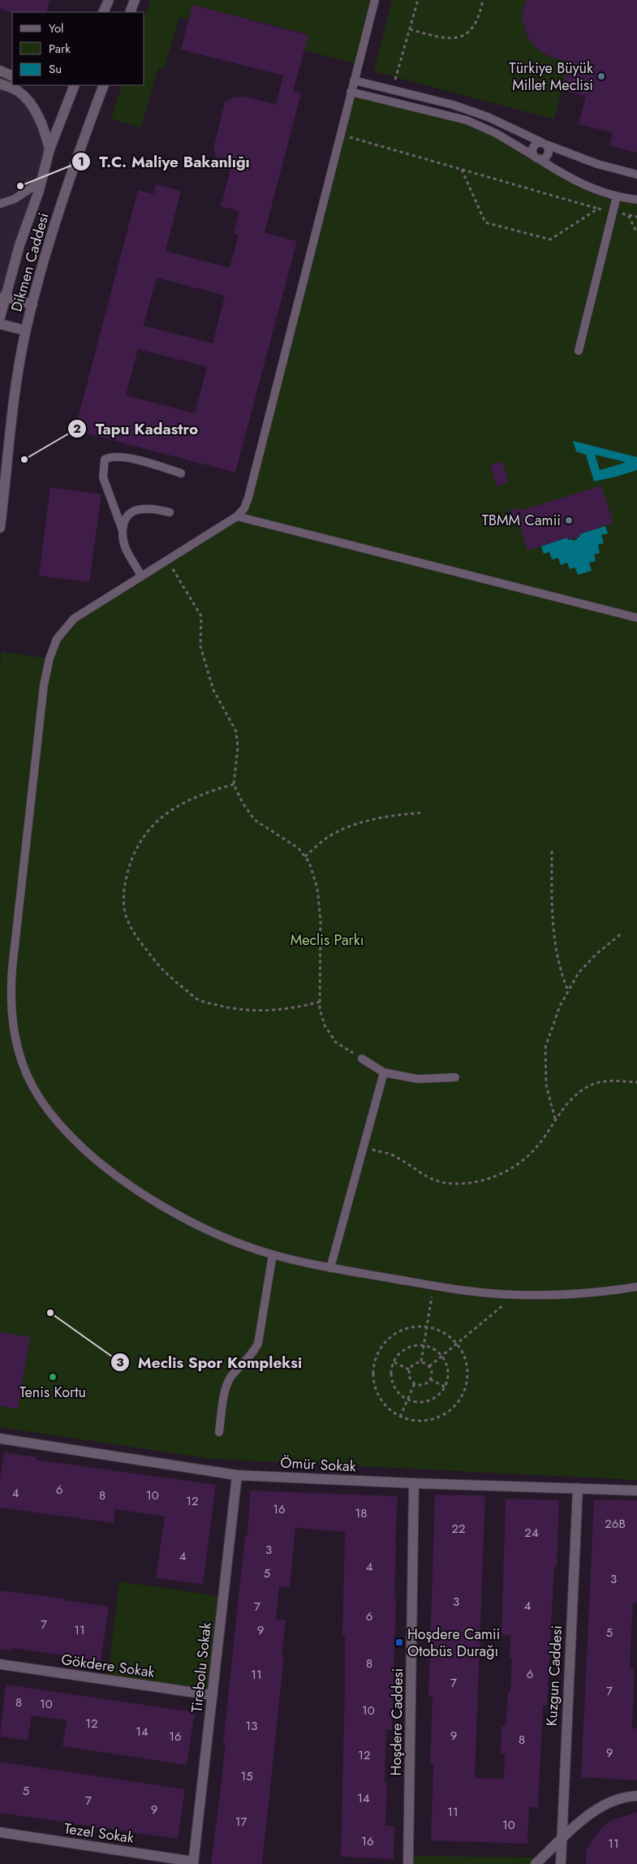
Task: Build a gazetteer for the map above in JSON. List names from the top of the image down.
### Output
{
  "streets": {
    "street": [
      "Dikmen Caddesi",
      "Ömür Sokak",
      "Gökdere Sokak",
      "Tirebolu Sokak",
      "Kuzgun Caddesi",
      "Hoşdere Caddesi",
      "Tezel Sokak"
    ]
  },
  "crossings": [
    ["Ömür Sokak", "Tirebolu Sokak"],
    ["Ömür Sokak", "Kuzgun Caddesi"],
    ["Ömür Sokak", "Hoşdere Caddesi"],
    ["Gökdere Sokak", "Tirebolu Sokak"],
    ["Tirebolu Sokak", "Tezel Sokak"]
  ],
  "parks": ["Meclis Parkı"],
  "places": {
    "other": [
      "Türkiye Büyük Millet Meclisi",
      "T.C. Maliye Bakanlığı",
      "Tapu Kadastro",
      "TBMM Camii",
      "Meclis Spor Kompleksi",
      "Tenis Kortu"
    ],
    "transit": ["Hoşdere Camii Otobüs Durağı"]
  },
  "house_numbers": [
    "6",
    "4",
    "8",
    "10",
    "12",
    "16",
    "18",
    "26B",
    "22",
    "24",
    "3",
    "4",
    "4",
    "5",
    "3",
    "3",
    "4",
    "7",
    "6",
    "7",
    "11",
    "9",
    "5",
    "8",
    "6",
    "11",
    "7",
    "7",
    "8",
    "10",
    "10",
    "12",
    "13",
    "14",
    "9",
    "16",
    "8",
    "9",
    "12",
    "15",
    "5",
    "14",
    "7",
    "9",
    "11",
    "17",
    "10",
    "16",
    "11"
  ],
  "legend": ["Yol", "Park", "Su"]
}
